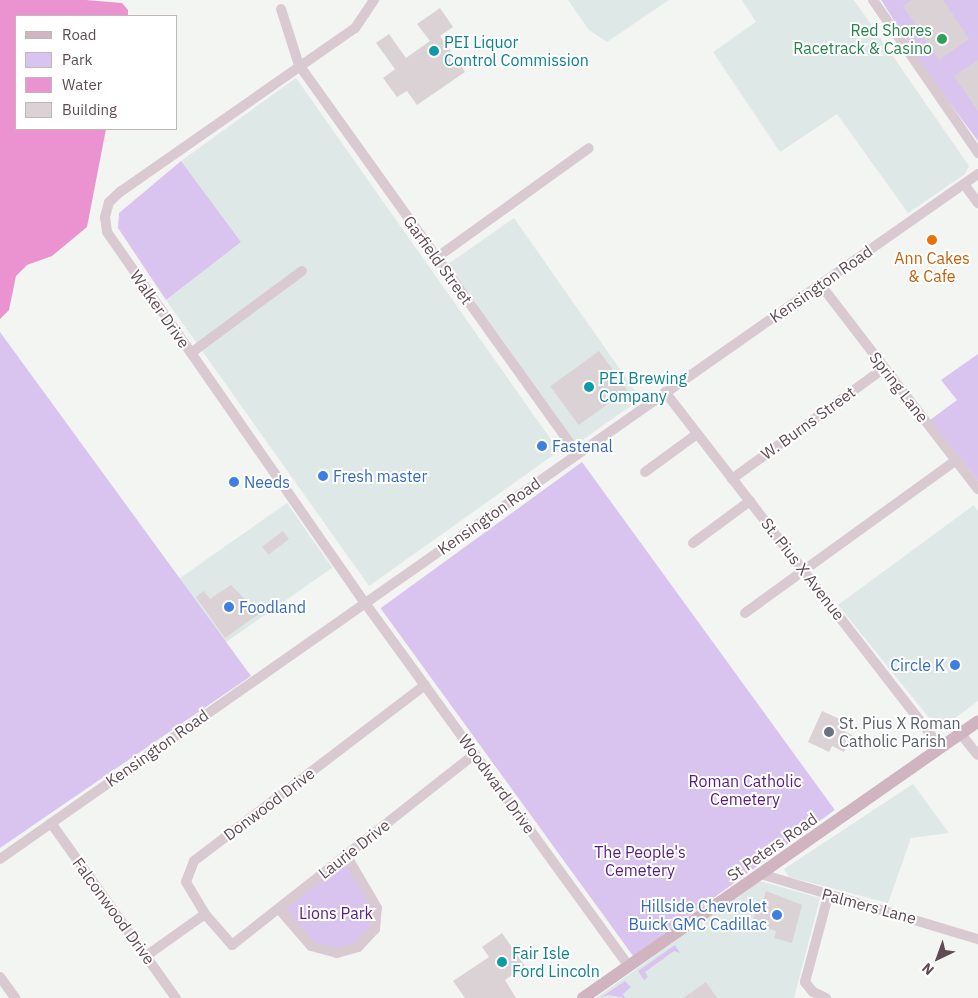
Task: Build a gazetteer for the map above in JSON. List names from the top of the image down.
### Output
{
  "streets": {
    "main road": ["St Peters Road"],
    "street": [
      "Garfield Street",
      "Kensington Road",
      "Walker Drive",
      "Spring Lane",
      "W. Burns Street",
      "St. Pius X Avenue",
      "Woodward Drive",
      "Donwood Drive",
      "Laurie Drive",
      "Palmers Lane",
      "Falconwood Drive"
    ]
  },
  "crossings": [
    ["Garfield Street", "Kensington Road"],
    ["Garfield Street", "Walker Drive"],
    ["Kensington Road", "Walker Drive"],
    ["Kensington Road", "Spring Lane"],
    ["Kensington Road", "St. Pius X Avenue"],
    ["Kensington Road", "Woodward Drive"],
    ["Kensington Road", "Falconwood Drive"],
    ["Walker Drive", "Woodward Drive"],
    ["Spring Lane", "W. Burns Street"],
    ["W. Burns Street", "St. Pius X Avenue"],
    ["St. Pius X Avenue", "St Peters Road"],
    ["Woodward Drive", "Donwood Drive"],
    ["Woodward Drive", "St Peters Road"],
    ["Woodward Drive", "Laurie Drive"],
    ["Donwood Drive", "Laurie Drive"],
    ["St Peters Road", "Palmers Lane"]
  ],
  "parks": ["Roman Catholic Cemetery", "The People's Cemetery", "Lions Park"],
  "places": [
    "Red Shores Racetrack & Casino",
    "PEI Liquor Control Commission",
    "Ann Cakes & Cafe",
    "PEI Brewing Company",
    "Fastenal",
    "Fresh master",
    "Needs",
    "Foodland",
    "Circle K",
    "St. Pius X Roman Catholic Parish",
    "Hillside Chevrolet Buick GMC Cadillac",
    "Fair Isle Ford Lincoln"
  ],
  "legend": [
    "Road",
    "Park",
    "Water",
    "Building"
  ],
  "north": "bottom left"
}
